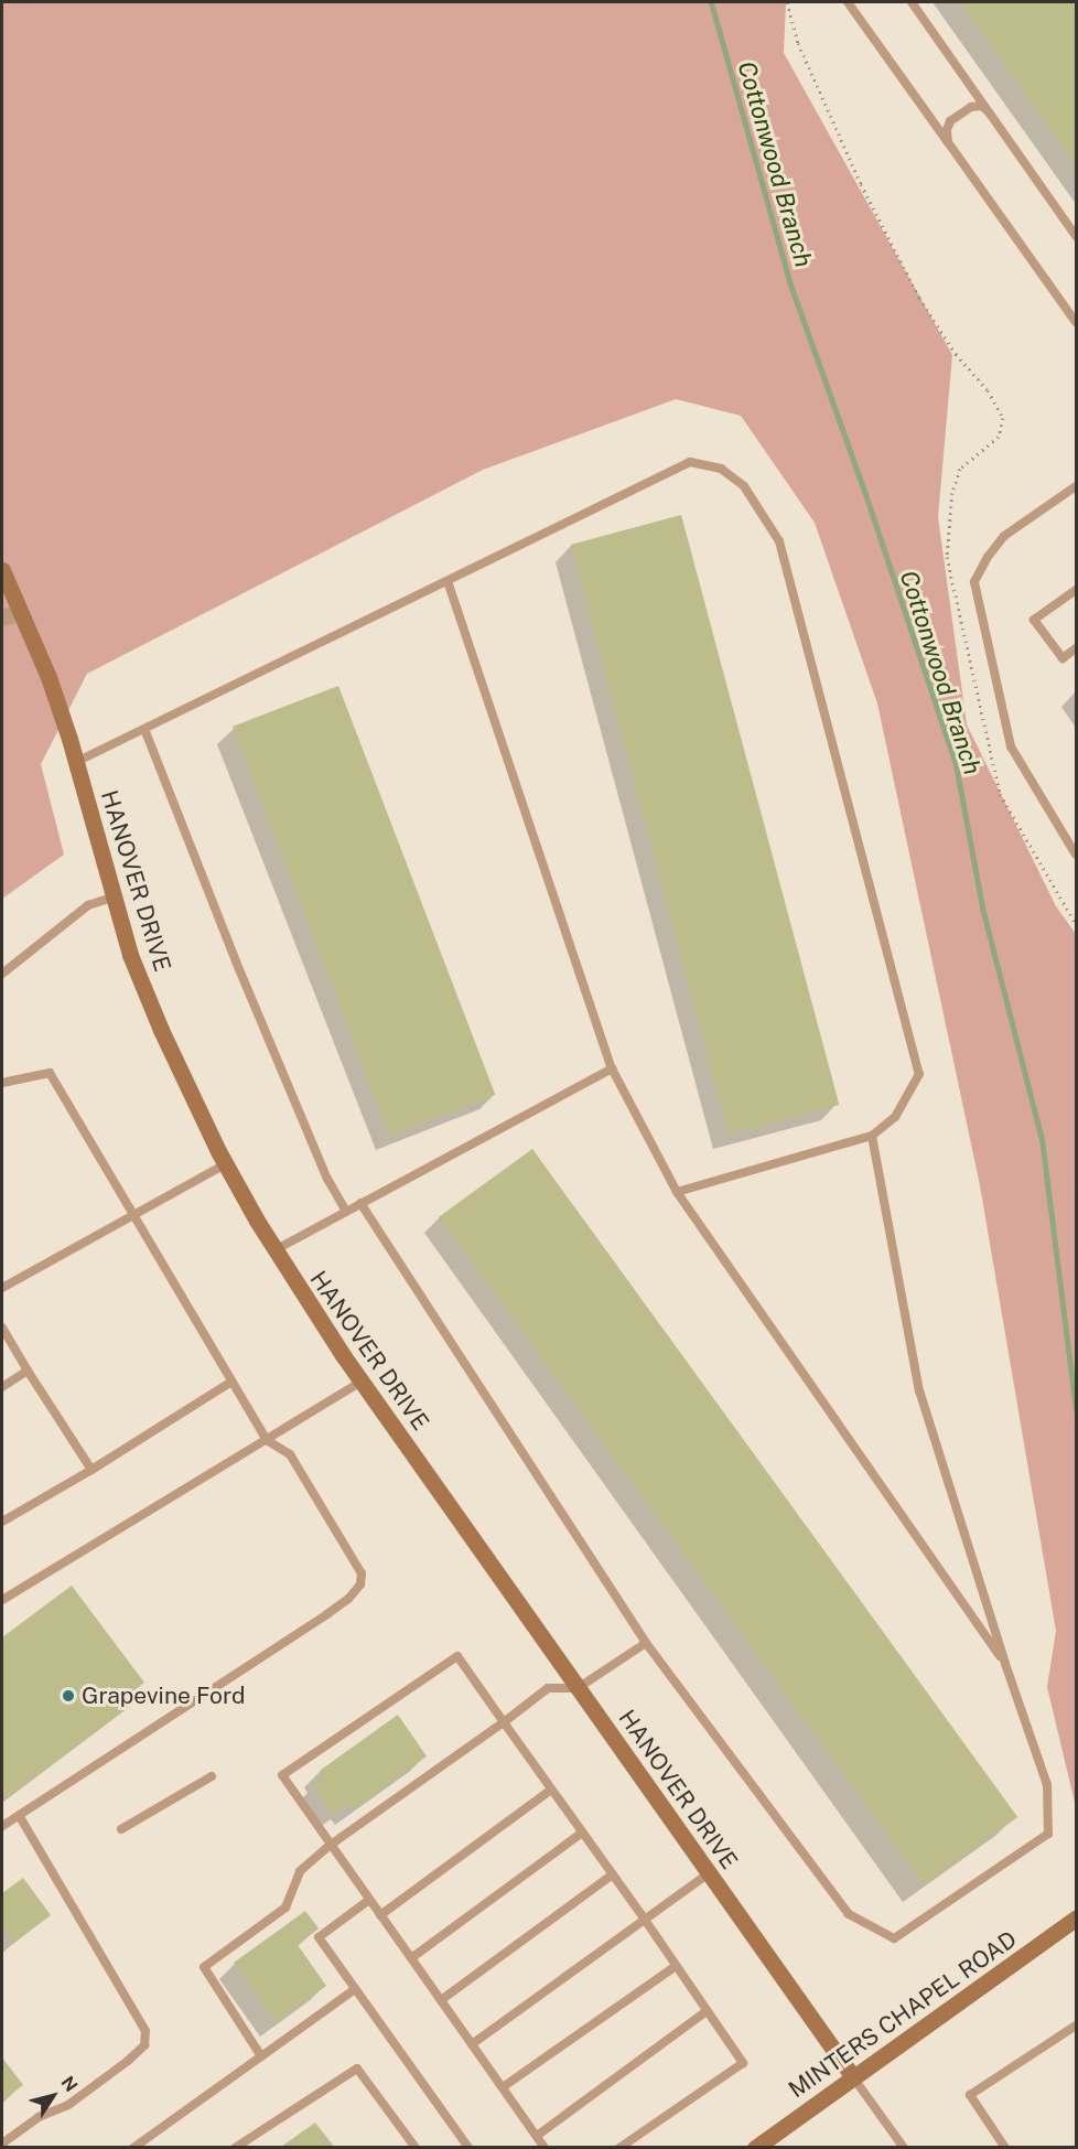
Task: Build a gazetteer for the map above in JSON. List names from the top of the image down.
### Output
{
  "streets": {
    "street": ["HANOVER DRIVE", "MINTERS CHAPEL ROAD"]
  },
  "crossings": [
    ["HANOVER DRIVE", "MINTERS CHAPEL ROAD"]
  ],
  "water": ["Cottonwood Branch"],
  "places": ["Grapevine Ford"],
  "north": "top right"
}
